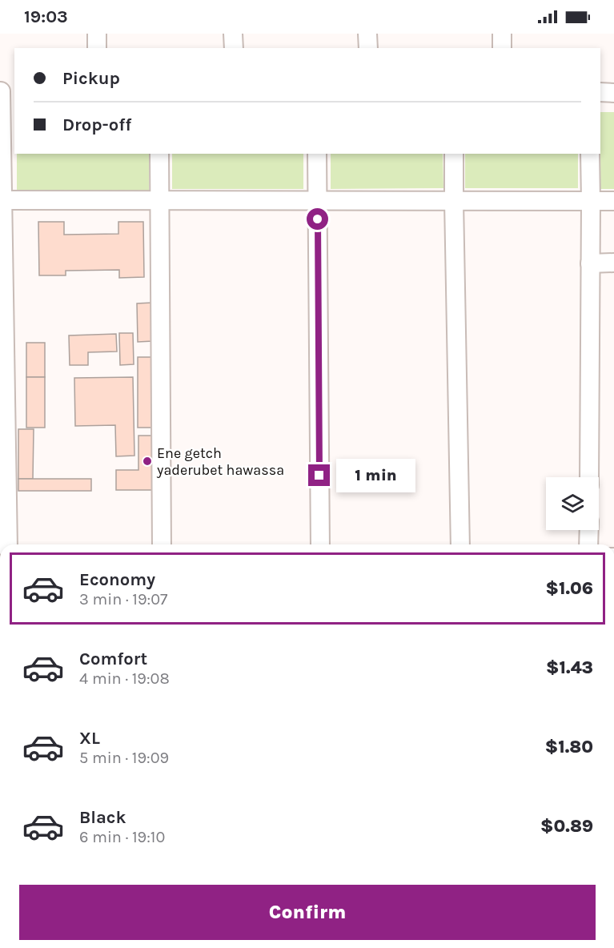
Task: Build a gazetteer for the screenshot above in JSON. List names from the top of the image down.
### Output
{
  "places": ["Ene getch yaderubet hawassa"],
  "page": {
    "status": "19:03",
    "banner": ["Pickup", "Drop-off"],
    "bubble": "1 min",
    "list": [
      {
        "name": "Economy",
        "note": "3 min · 19:07",
        "value": "$1.06"
      },
      {
        "name": "Comfort",
        "note": "4 min · 19:08",
        "value": "$1.43"
      },
      {
        "name": "XL",
        "note": "5 min · 19:09",
        "value": "$1.80"
      },
      {
        "name": "Black",
        "note": "6 min · 19:10",
        "value": "$0.89"
      }
    ],
    "buttons": "Confirm"
  }
}
